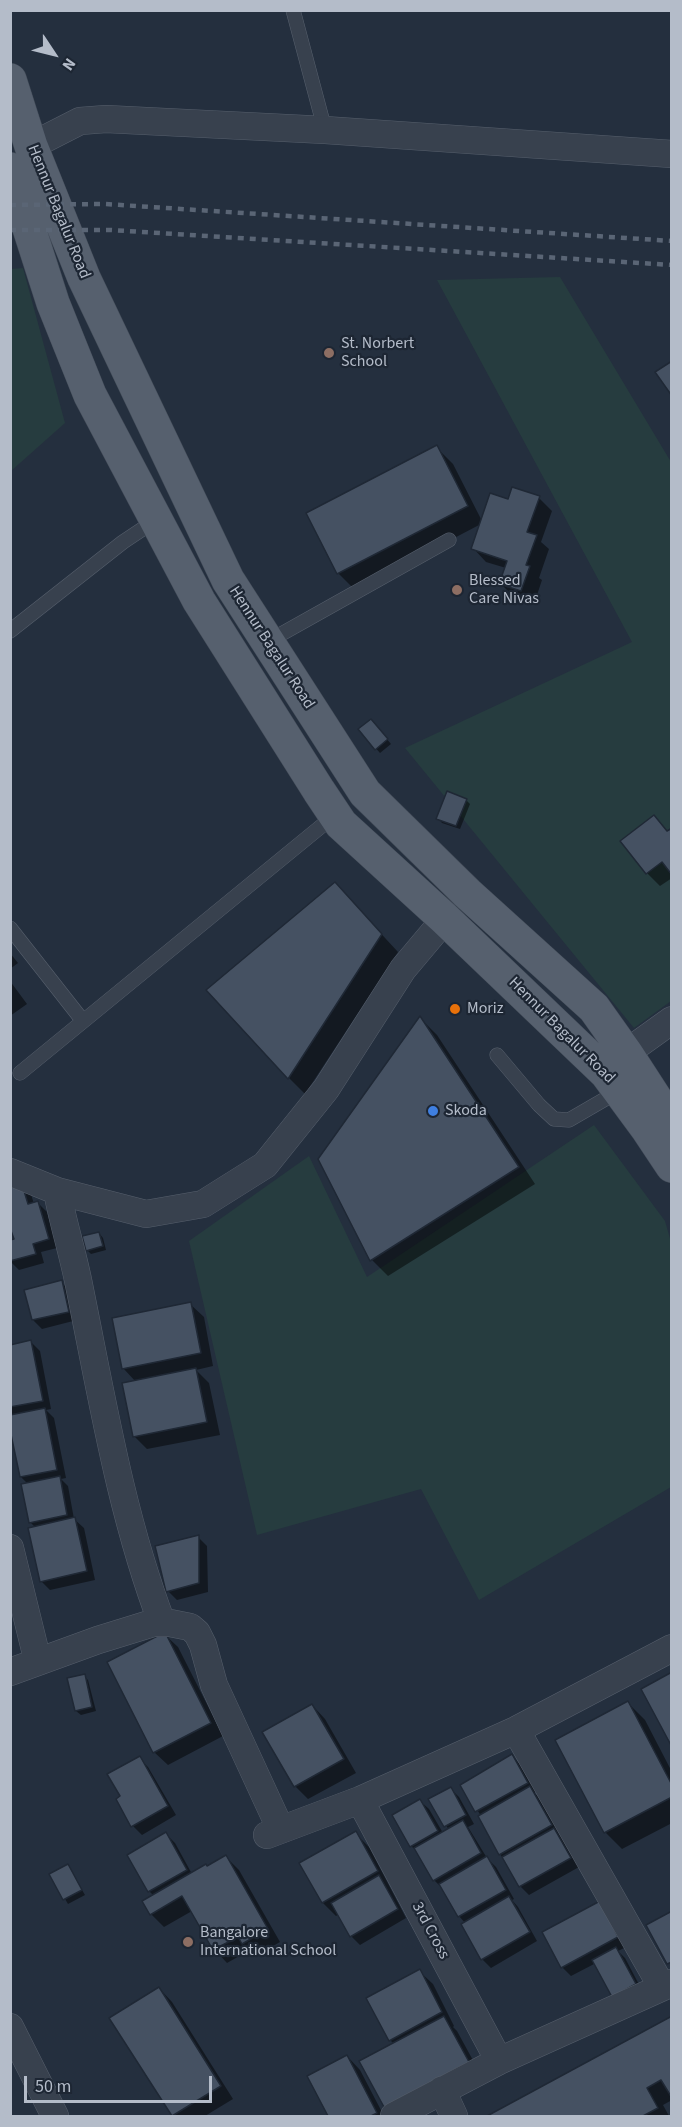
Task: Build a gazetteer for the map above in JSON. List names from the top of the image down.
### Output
{
  "streets": {
    "main road": ["Hennur Bagalur Road"],
    "street": ["3rd Cross"]
  },
  "places": [
    "St. Norbert School",
    "Blessed Care Nivas",
    "Moriz",
    "Skoda",
    "Bangalore International School"
  ],
  "scale_bar": "50 m",
  "north": "bottom right"
}
